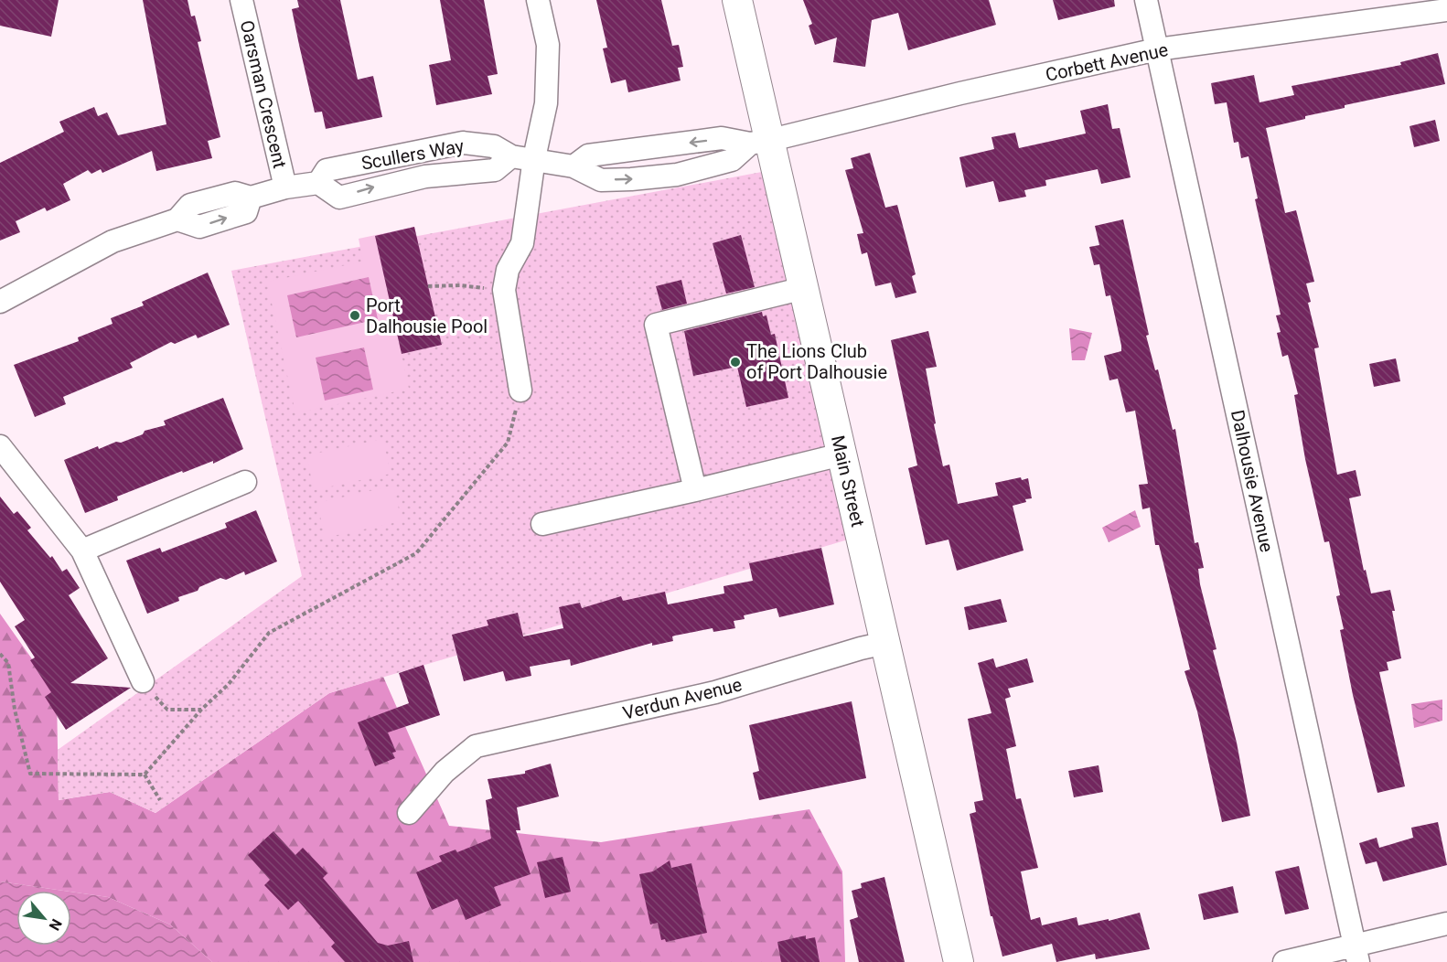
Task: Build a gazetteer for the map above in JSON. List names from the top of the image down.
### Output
{
  "streets": {
    "main road": ["Main Street"],
    "street": [
      "Corbett Avenue",
      "Oarsman Crescent",
      "Scullers Way",
      "Dalhousie Avenue",
      "Verdun Avenue"
    ]
  },
  "crossings": [
    ["Corbett Avenue", "Scullers Way"],
    ["Corbett Avenue", "Main Street"],
    ["Corbett Avenue", "Dalhousie Avenue"],
    ["Oarsman Crescent", "Scullers Way"],
    ["Scullers Way", "Main Street"],
    ["Main Street", "Verdun Avenue"]
  ],
  "places": ["Port Dalhousie Pool", "The Lions Club of Port Dalhousie"],
  "north": "bottom right"
}
